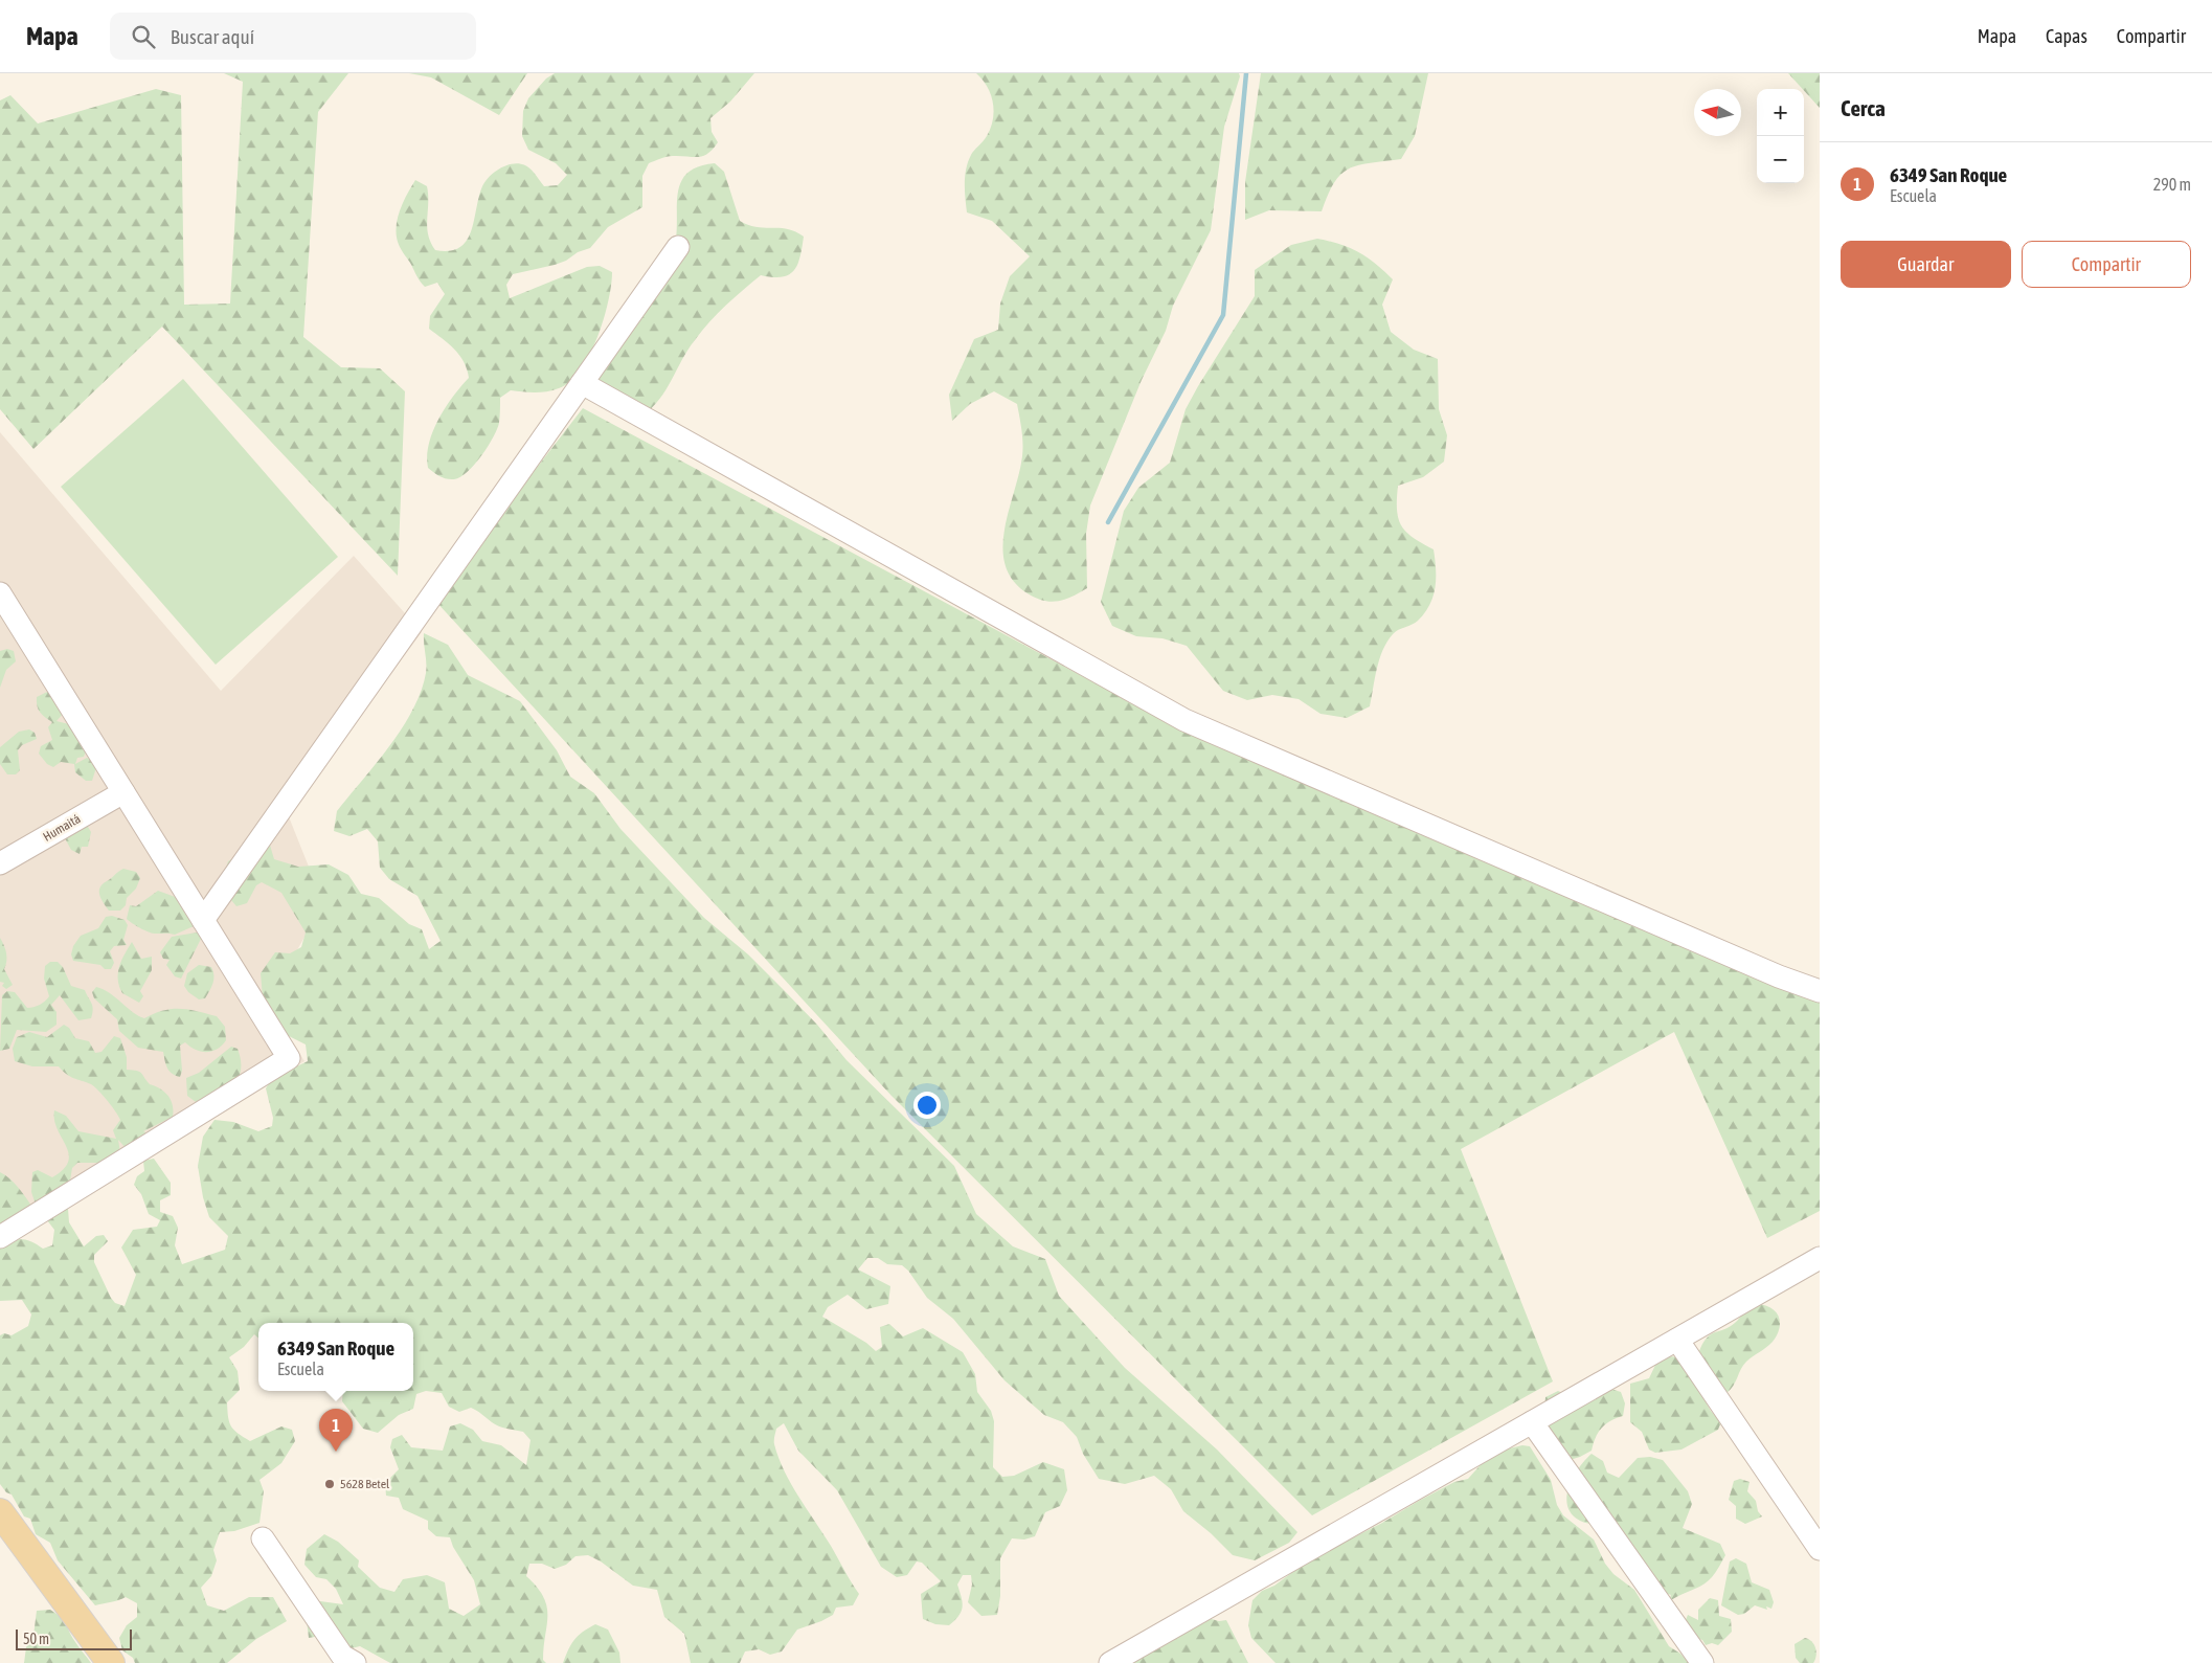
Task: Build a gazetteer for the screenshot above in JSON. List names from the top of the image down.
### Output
{
  "streets": {
    "street": ["Humaitá"]
  },
  "places": ["5628 Betel"],
  "scale_bar": "50 m",
  "north": "left",
  "page": {
    "header": "Mapa",
    "search": "Buscar aquí",
    "nav": ["Mapa", "Capas", "Compartir"],
    "heading": "Cerca",
    "map_buttons": ["+", "−"],
    "list": [
      {
        "mark": "1",
        "name": "6349 San Roque",
        "note": "Escuela",
        "value": "290 m"
      }
    ],
    "buttons": ["Guardar", "Compartir"],
    "popup": ["6349 San Roque", "Escuela"],
    "pins": "1",
    "scale": "50 m"
  }
}
